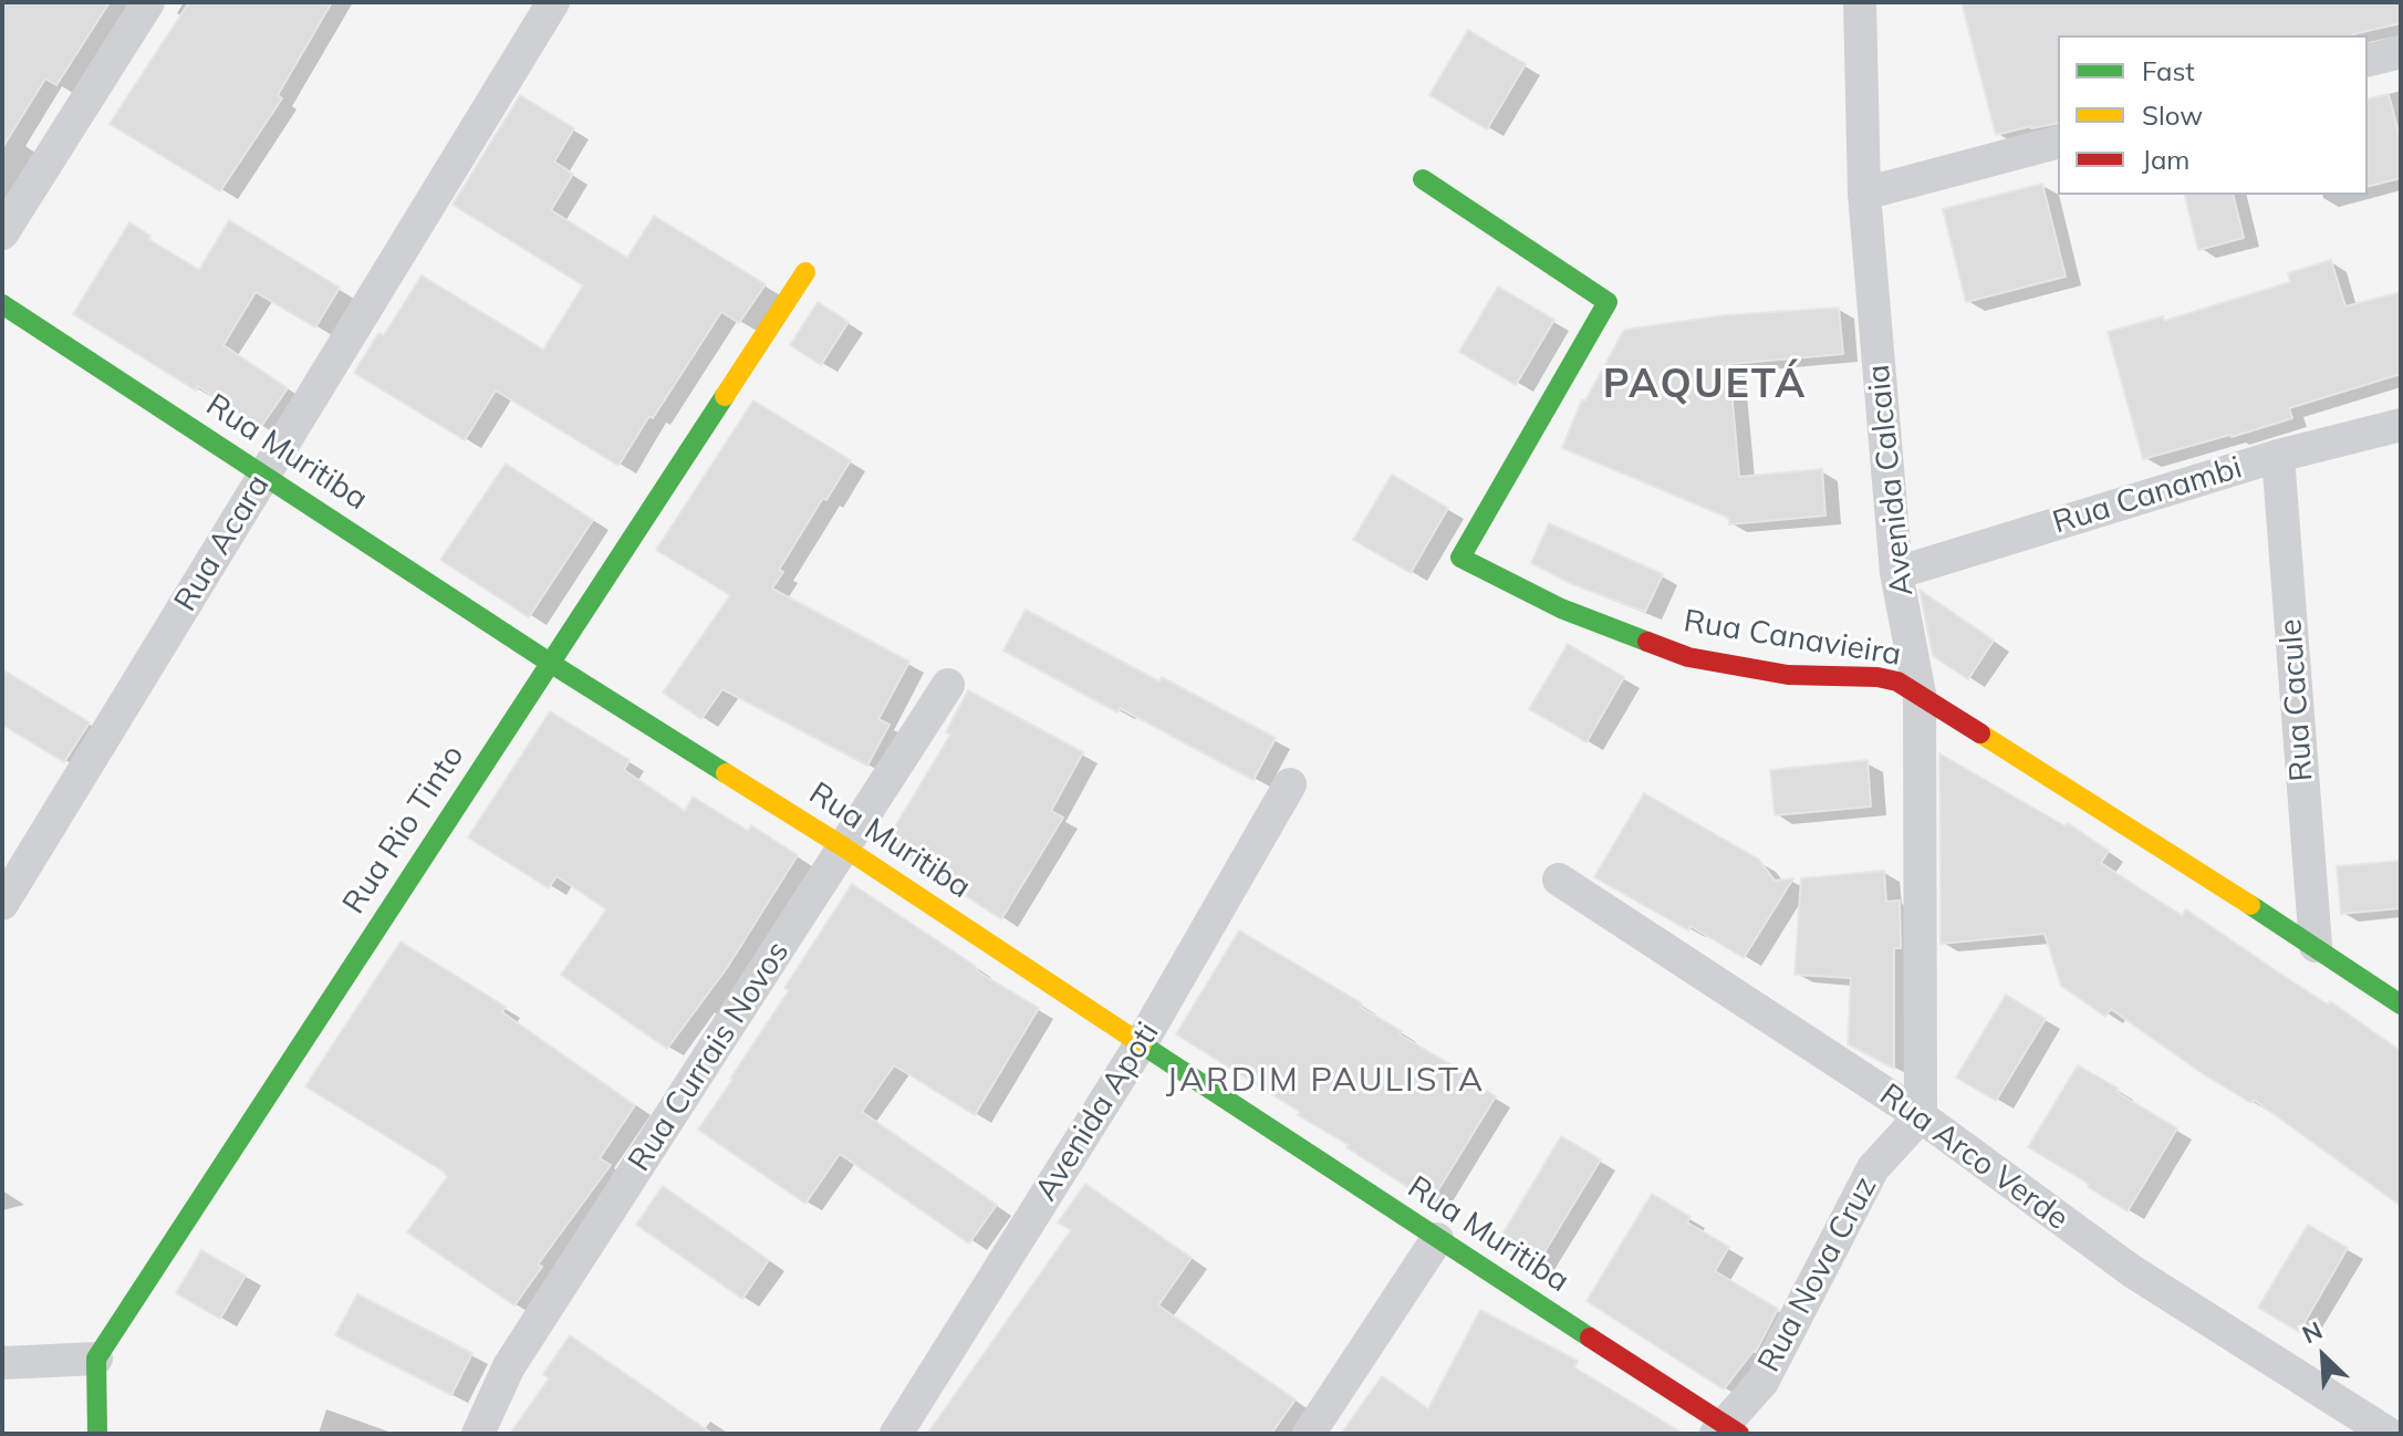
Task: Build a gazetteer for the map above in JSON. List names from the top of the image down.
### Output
{
  "streets": {
    "street": [
      "Rua Muritiba",
      "Avenida Calcaia",
      "Rua Canambi",
      "Rua Acara",
      "Rua Canavieira",
      "Rua Cacule",
      "Rua Rio Tinto",
      "Rua Currais Novos",
      "Avenida Apoti",
      "Rua Arco Verde",
      "Rua Nova Cruz"
    ]
  },
  "crossings": [
    ["Rua Muritiba", "Rua Acara"],
    ["Rua Muritiba", "Rua Rio Tinto"],
    ["Rua Muritiba", "Rua Currais Novos"],
    ["Rua Muritiba", "Avenida Apoti"],
    ["Rua Muritiba", "Rua Nova Cruz"],
    ["Avenida Calcaia", "Rua Canambi"],
    ["Avenida Calcaia", "Rua Canavieira"],
    ["Avenida Calcaia", "Rua Arco Verde"],
    ["Avenida Calcaia", "Rua Nova Cruz"],
    ["Rua Canambi", "Rua Cacule"],
    ["Rua Canavieira", "Rua Cacule"],
    ["Rua Arco Verde", "Rua Nova Cruz"]
  ],
  "districts": ["PAQUETÁ", "JARDIM PAULISTA"],
  "legend": ["Fast", "Slow", "Jam"],
  "north": "top left"
}
